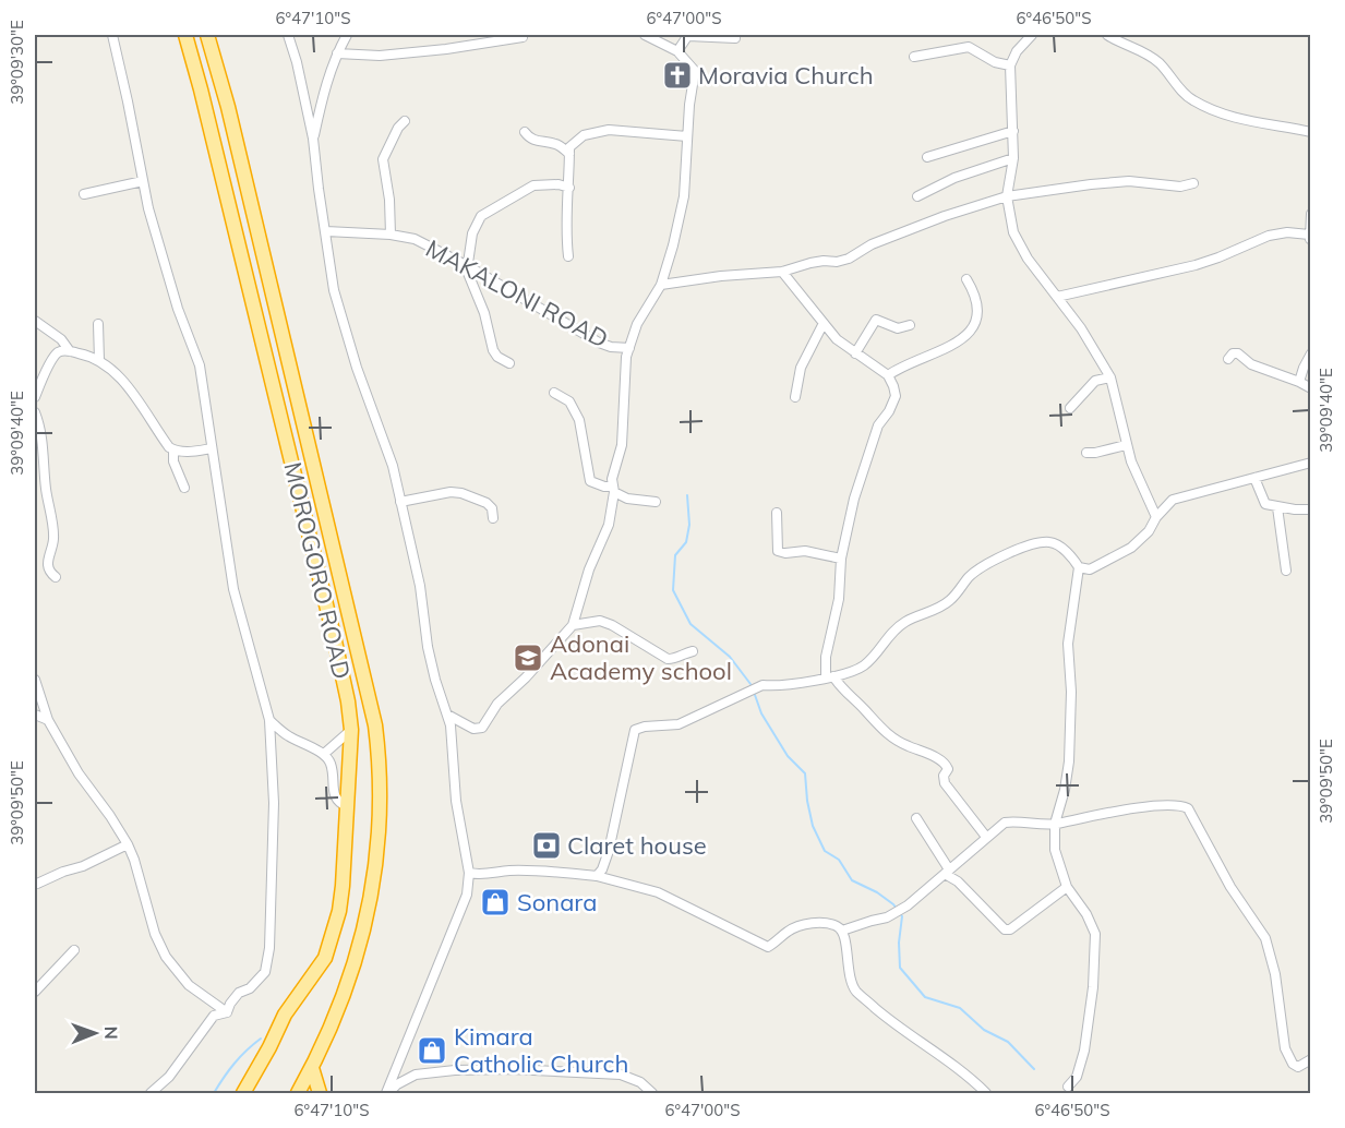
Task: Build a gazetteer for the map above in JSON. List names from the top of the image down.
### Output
{
  "streets": {
    "highway": ["MOROGORO ROAD"],
    "street": ["MAKALONI ROAD"]
  },
  "places": {
    "church": ["Moravia Church"],
    "school or university": ["Adonai Academy school"],
    "bank": ["Claret house"],
    "shop": ["Sonara", "Kimara Catholic Church"]
  },
  "north": "right",
  "coordinates": [
    "6°47'10\"S",
    "6°47'00\"S",
    "6°46'50\"S",
    "39°09'30\"E",
    "39°09'40\"E",
    "39°09'50\"E"
  ]
}
